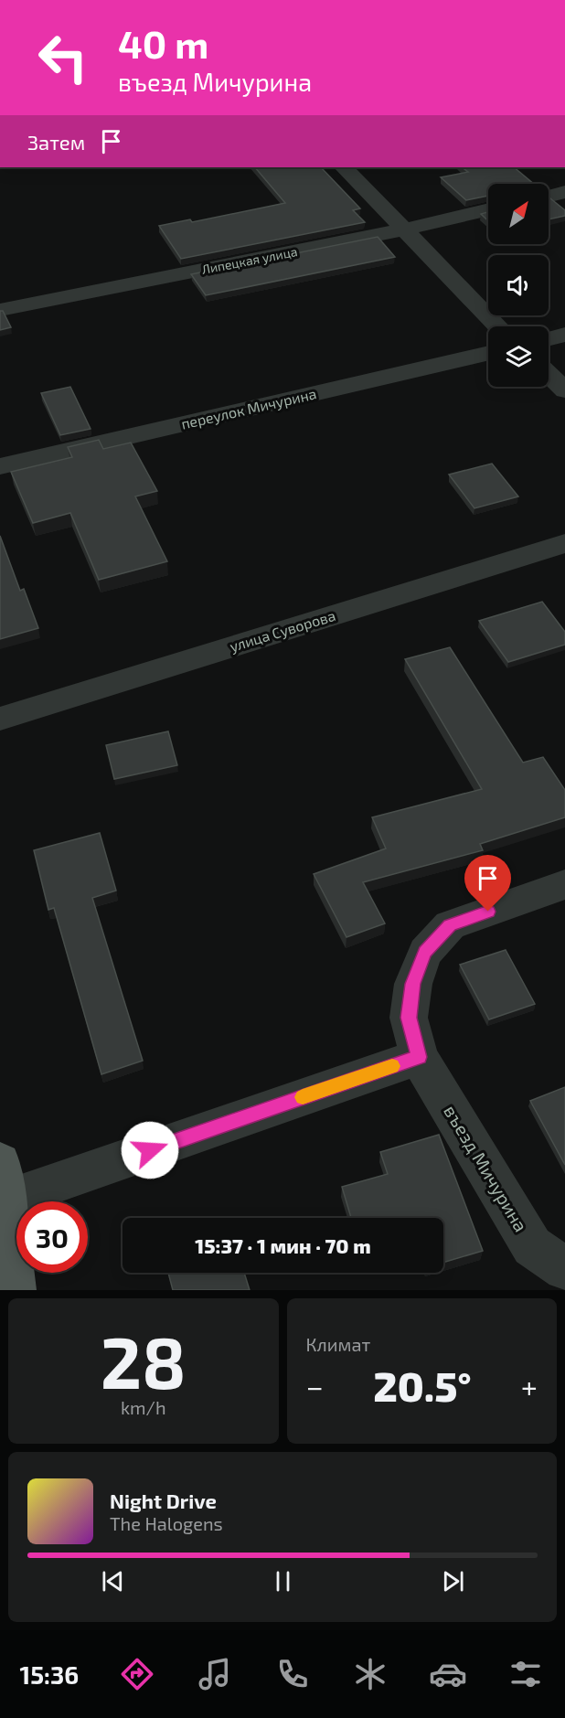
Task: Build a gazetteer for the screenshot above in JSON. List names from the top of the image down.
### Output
{
  "streets": {
    "street": [
      "Липецкая улица",
      "переулок Мичурина",
      "улица Суворова",
      "въезд Мичурина"
    ]
  },
  "north": "top right",
  "page": {
    "turn": ["40 m", "въезд Мичурина"],
    "then": "Затем",
    "limit": "30",
    "trip": "15:37 · 1 мин · 70 m",
    "tile": [
      ["28", "km/h"],
      "Климат"
    ],
    "heat": ["−", "20.5°", "+"],
    "song": ["Night Drive", "The Halogens"],
    "tabs": "15:36"
  }
}
